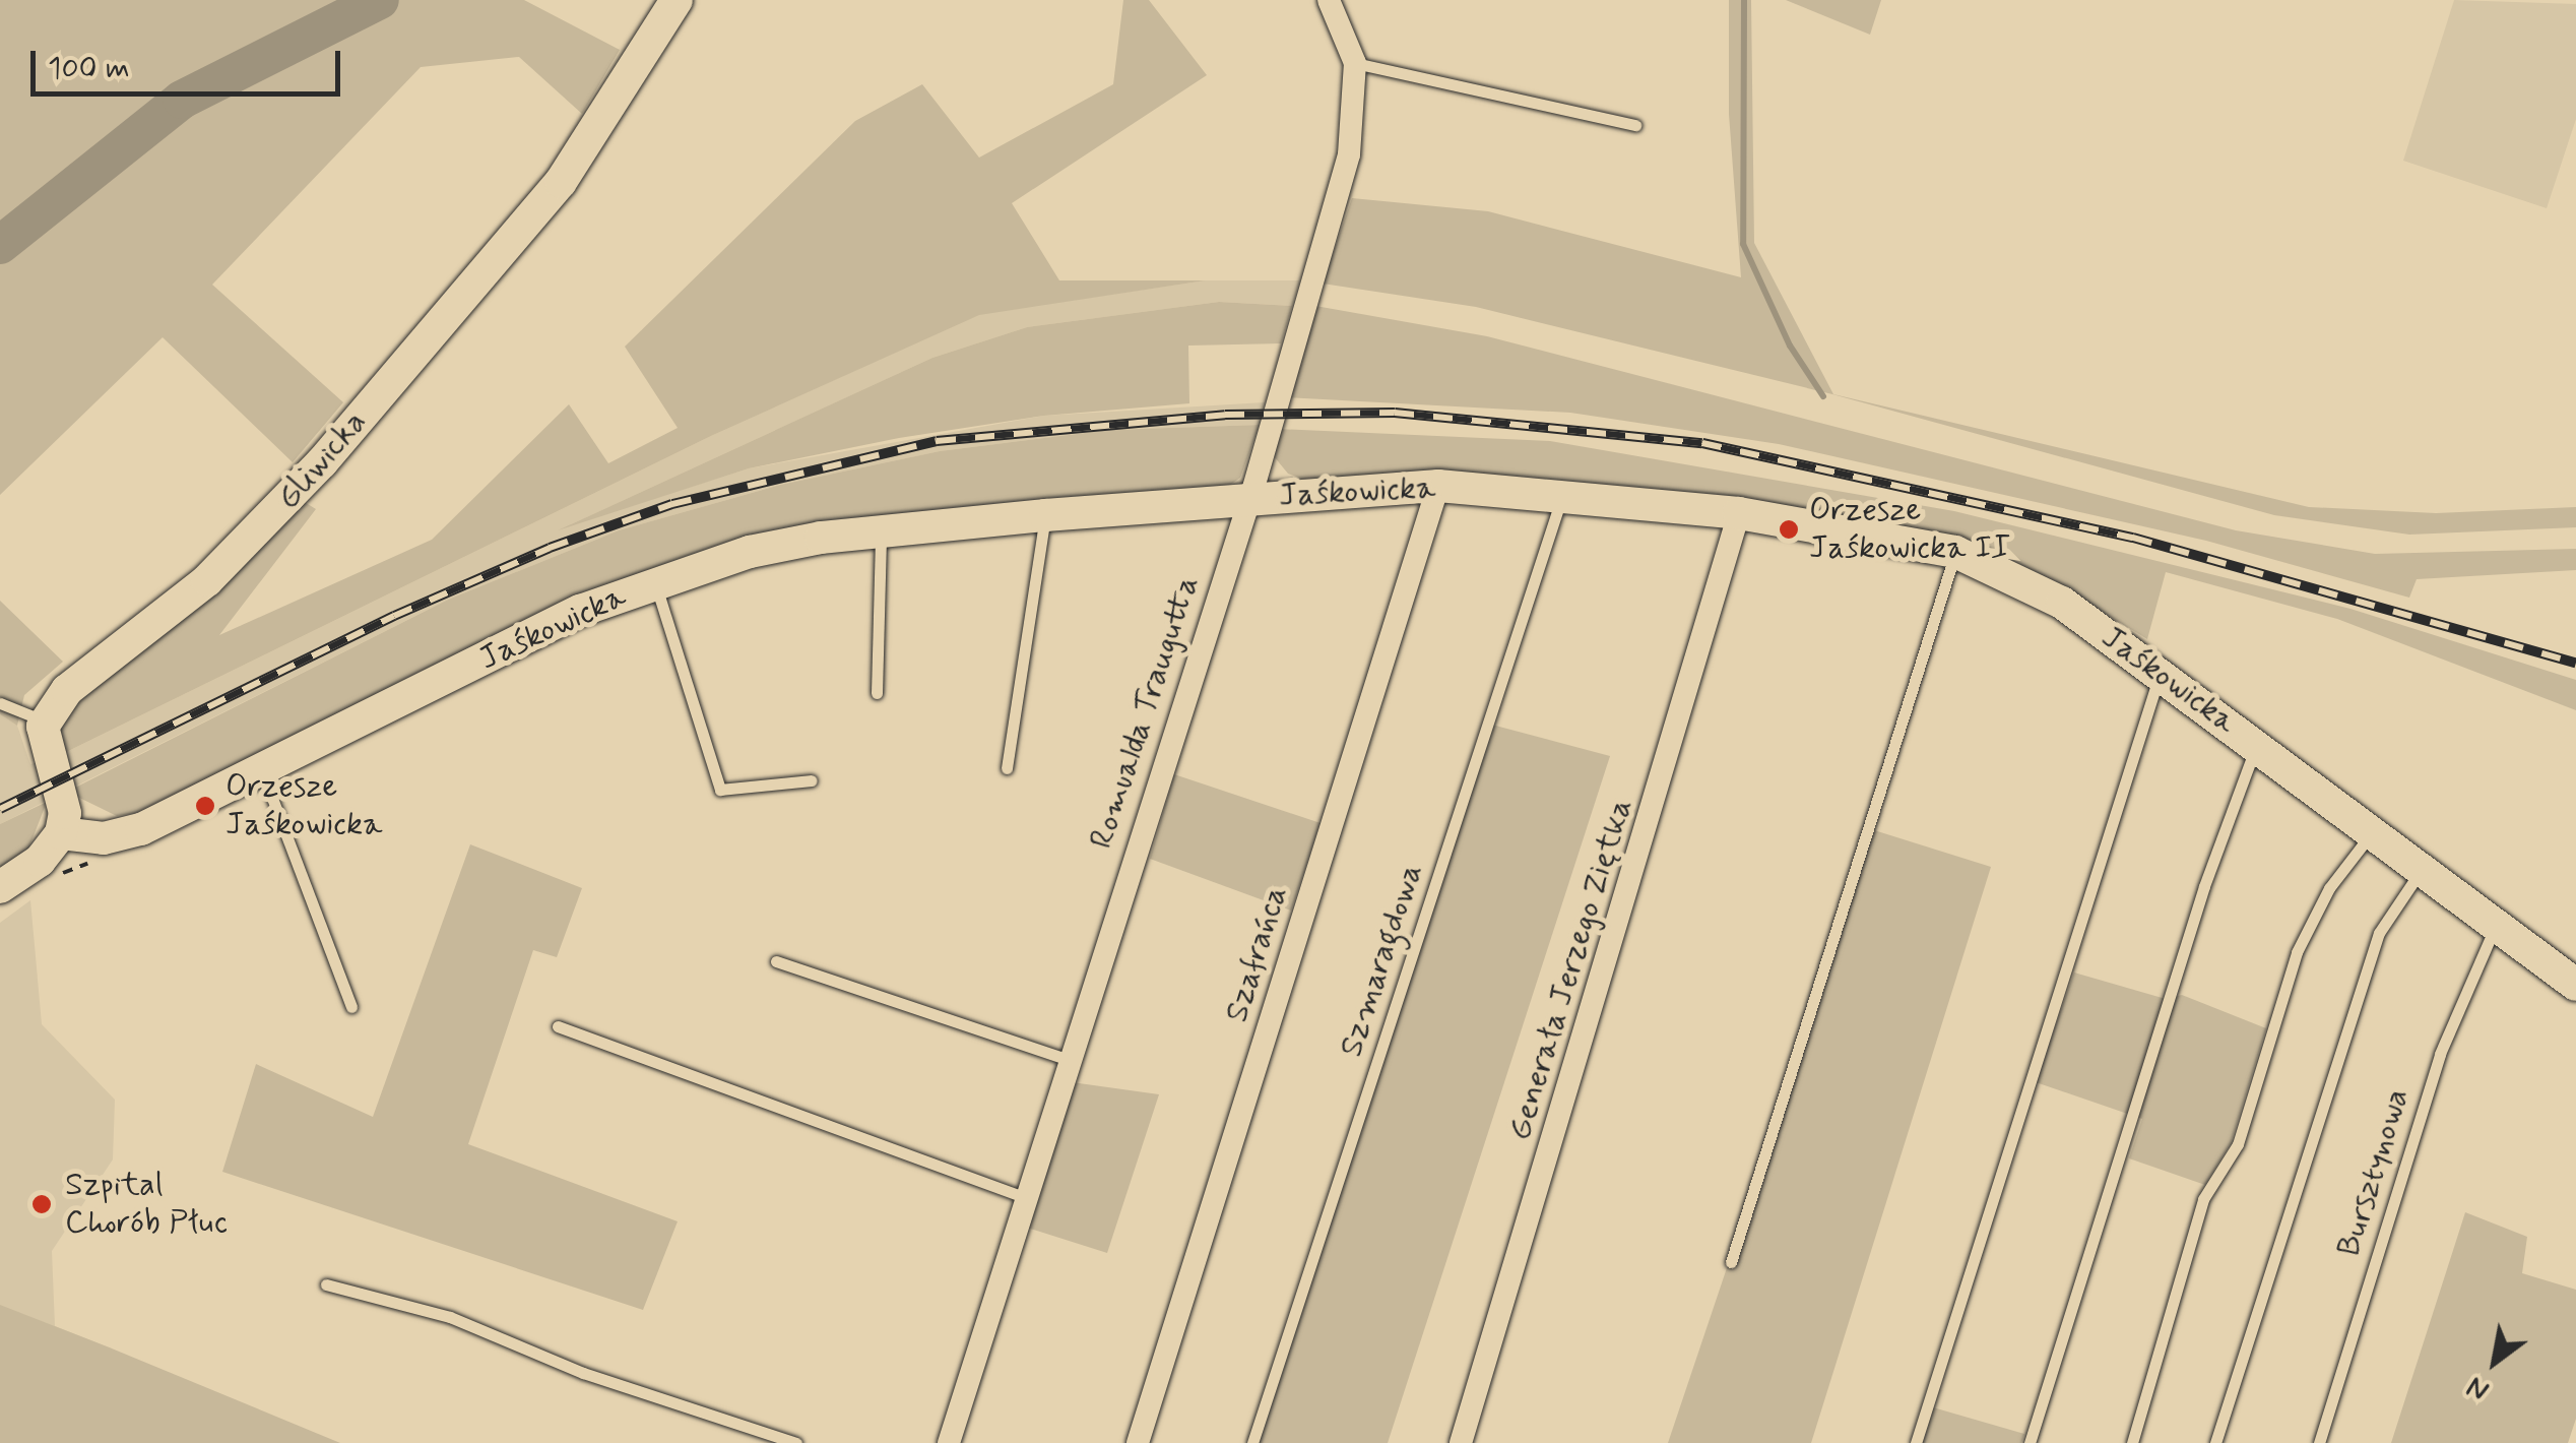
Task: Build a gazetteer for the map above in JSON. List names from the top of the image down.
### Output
{
  "streets": {
    "street": [
      "Gliwicka",
      "Jaśkowicka",
      "Romualda Traugutta",
      "Szafrańca",
      "Generała Jerzego Ziętka"
    ],
    "lane": ["Szmaragdowa", "Bursztynowa"]
  },
  "crossings": [
    ["Jaśkowicka", "Romualda Traugutta"],
    ["Jaśkowicka", "Szafrańca"],
    ["Jaśkowicka", "Szmaragdowa"],
    ["Jaśkowicka", "Generała Jerzego Ziętka"],
    ["Jaśkowicka", "Bursztynowa"]
  ],
  "places": ["Orzesze Jaśkowicka II", "Orzesze Jaśkowicka", "Szpital Chorób Płuc"],
  "scale_bar": "100 m",
  "north": "bottom left"
}
